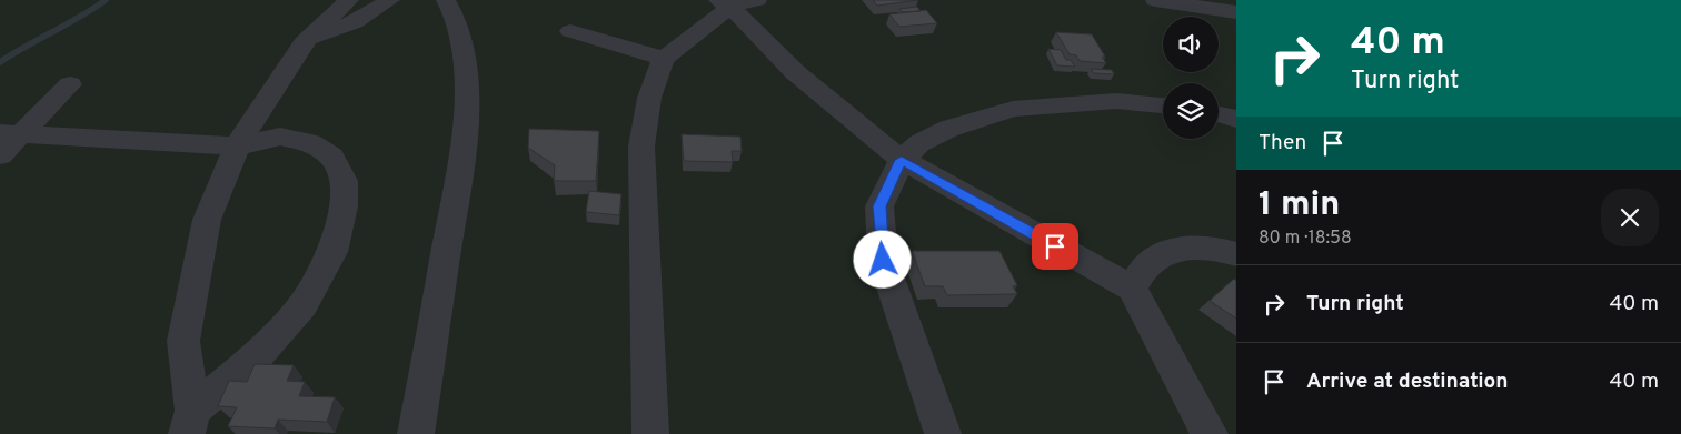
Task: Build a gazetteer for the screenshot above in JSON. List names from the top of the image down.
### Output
{
  "page": {
    "turn": ["40 m", "Turn right"],
    "then": "Then",
    "heading": ["1 min", "80 m · 18:58"],
    "list": [
      {
        "name": "Turn right",
        "value": "40 m"
      },
      {
        "name": "Arrive at destination",
        "value": "40 m"
      }
    ]
  }
}
